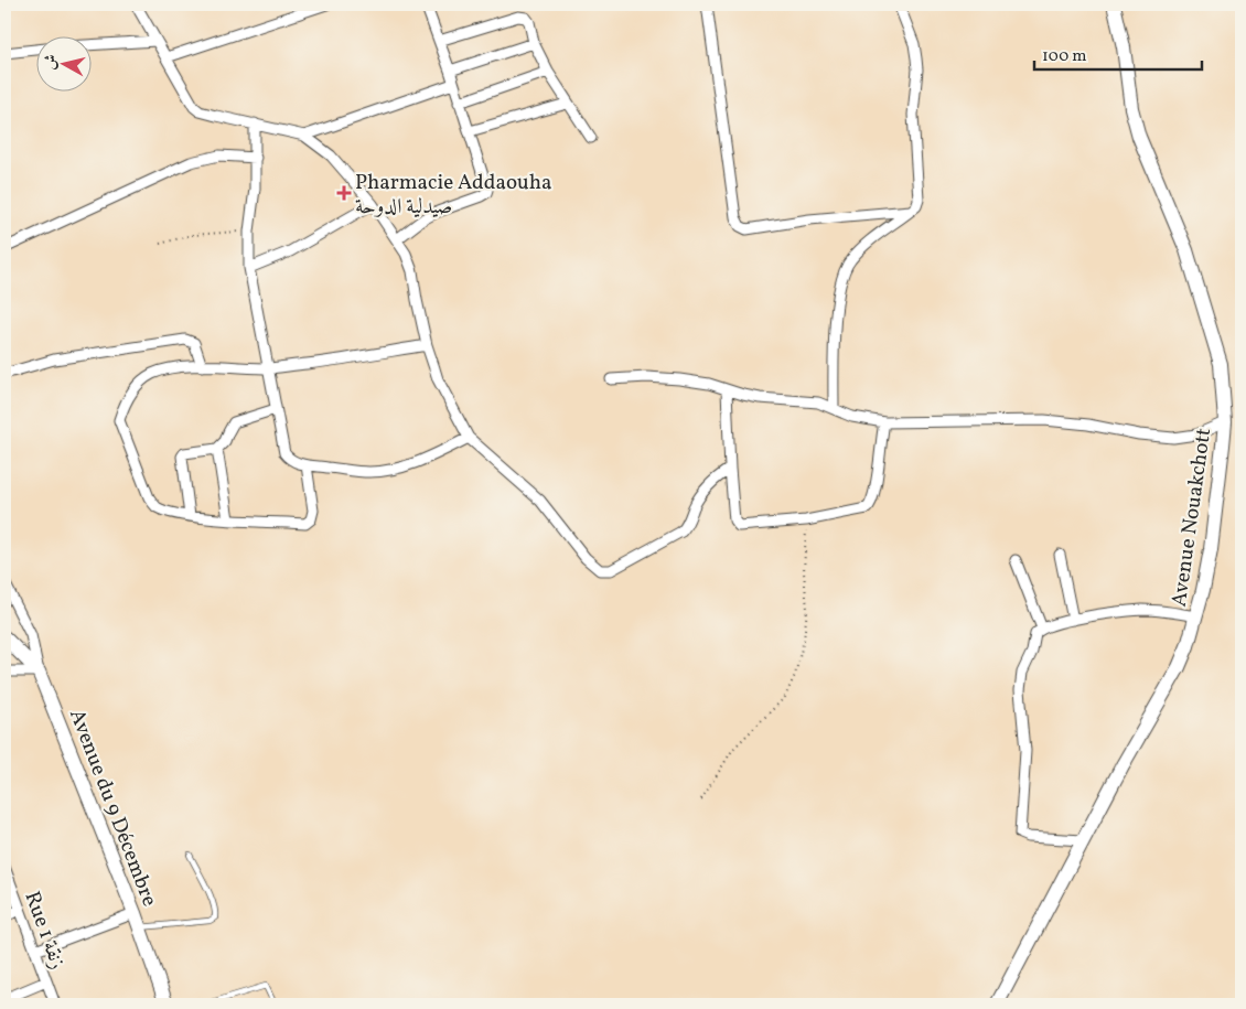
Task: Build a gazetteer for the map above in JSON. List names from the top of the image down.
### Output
{
  "streets": {
    "street": ["Avenue Nouakchott", "Avenue du 9 Décembre", "Rue 1 زنقة"]
  },
  "places": {
    "health": ["Pharmacie Addaouha صيدلية الدوحة"]
  },
  "scale_bar": "100 m",
  "north": "left"
}
